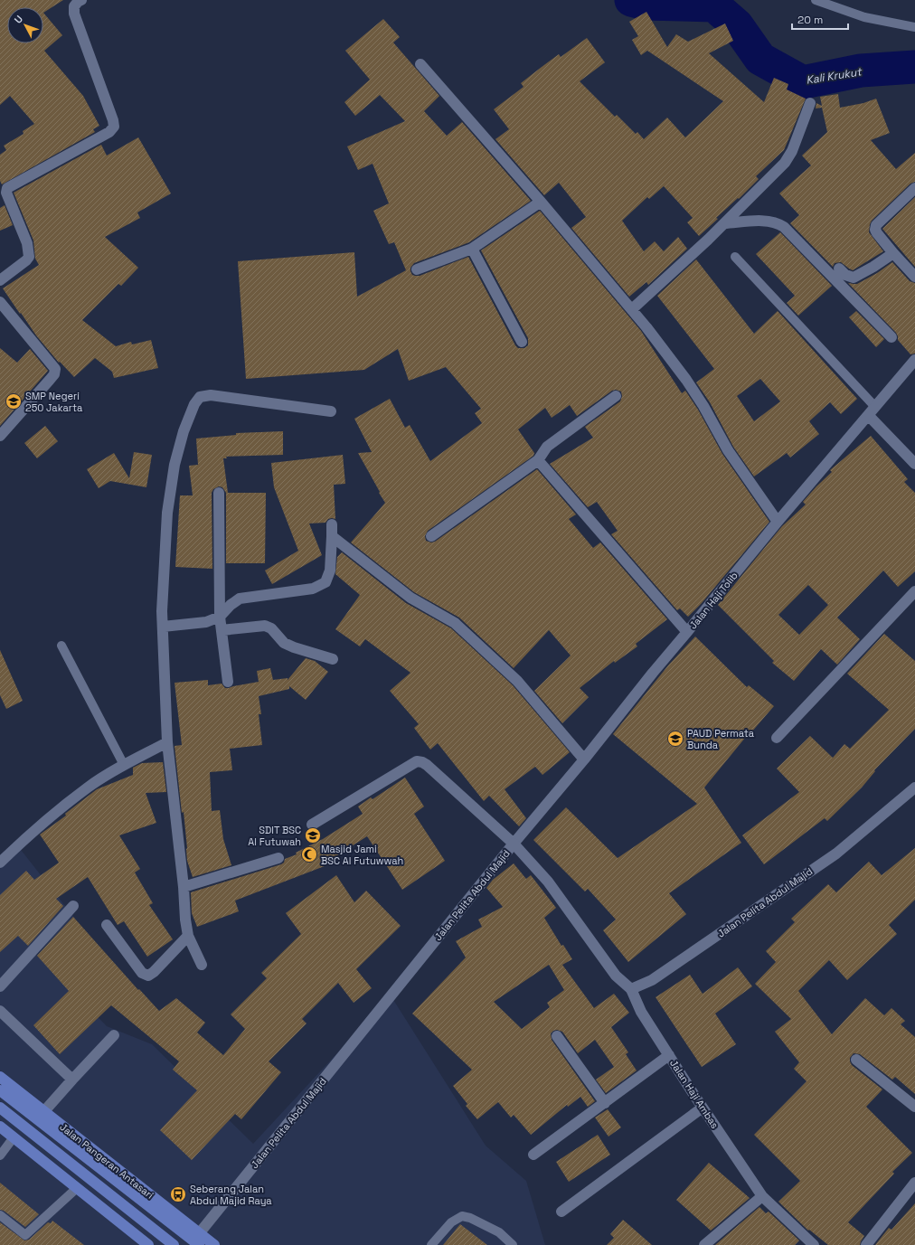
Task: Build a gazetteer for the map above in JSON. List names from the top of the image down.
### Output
{
  "streets": {
    "main road": ["Jalan Pangeran Antasari"],
    "street": ["Jalan Haji Tolib", "Jalan Pelita Abdul Majid", "Jalan Haji Ambas"]
  },
  "crossings": [
    ["Jalan Haji Tolib", "Jalan Pelita Abdul Majid"],
    ["Jalan Pelita Abdul Majid", "Jalan Haji Ambas"],
    ["Jalan Pelita Abdul Majid", "Jalan Pangeran Antasari"]
  ],
  "water": ["Kali Krukut"],
  "places": {
    "school or university": ["SMP Negeri 250 Jakarta", "PAUD Permata Bunda", "SDIT BSC Al Futuwah"],
    "mosque": ["Masjid Jami BSC Al Futuwwah"],
    "bus stop": ["Seberang Jalan Abdul Majid Raya"]
  },
  "scale_bar": "20 m",
  "north": "top left"
}
